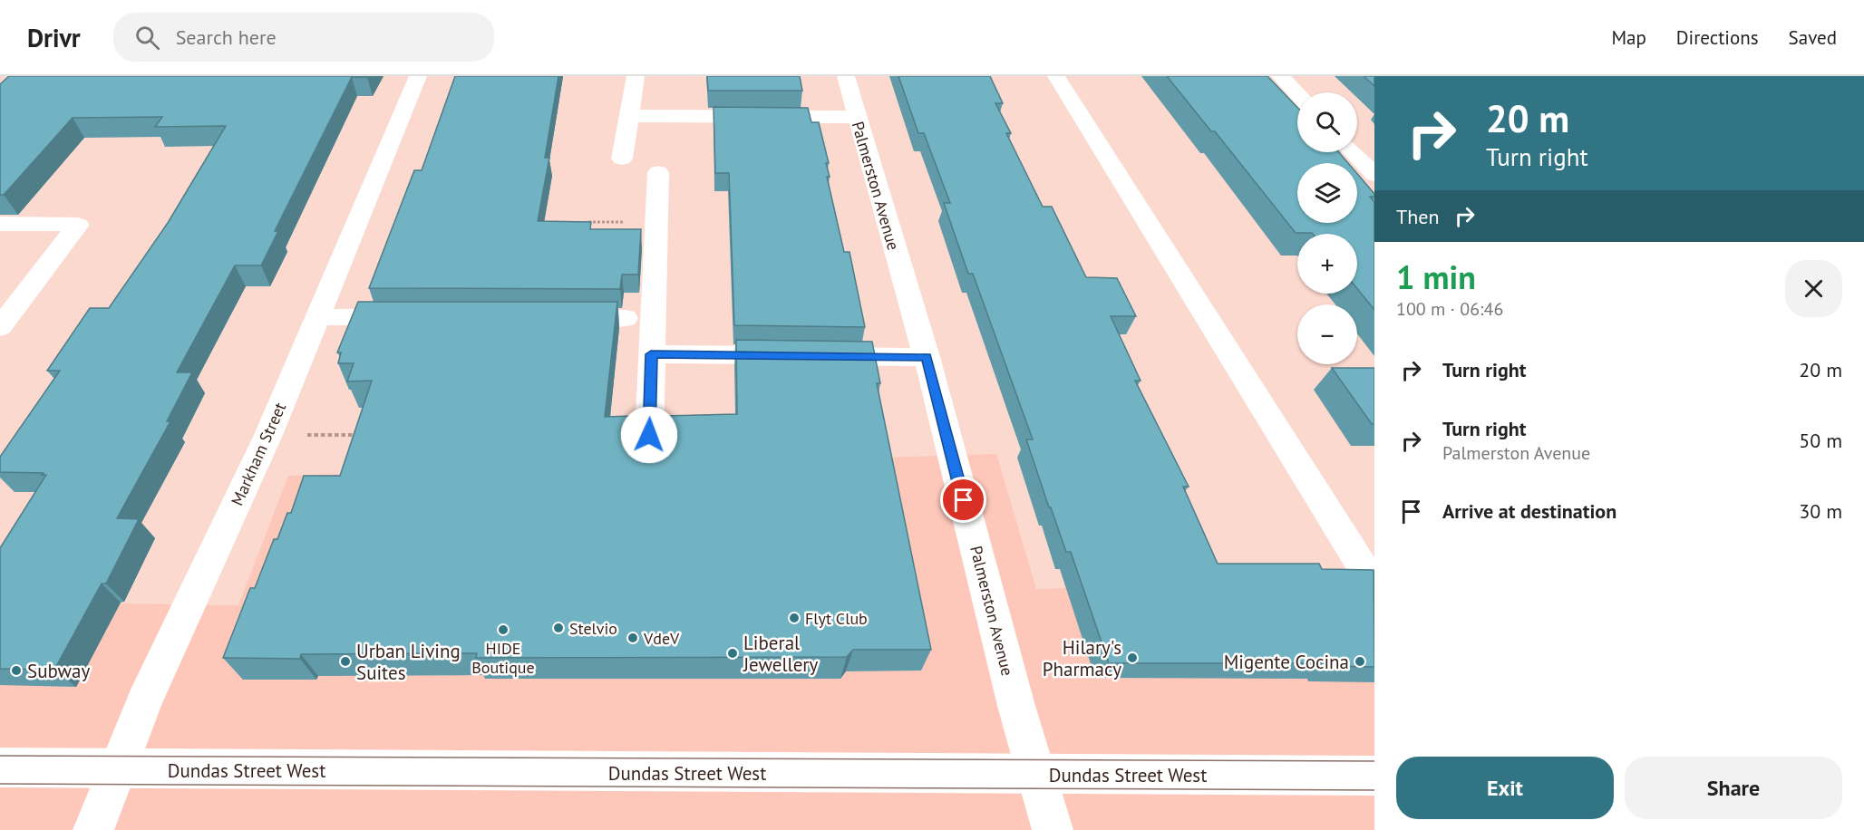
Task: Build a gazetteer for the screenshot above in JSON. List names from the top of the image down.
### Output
{
  "streets": {
    "street": ["Palmerston Avenue", "Markham Street", "Dundas Street West"]
  },
  "crossings": [
    ["Palmerston Avenue", "Dundas Street West"],
    ["Markham Street", "Dundas Street West"]
  ],
  "places": [
    "Flyt Club",
    "Stelvio",
    "HIDE Boutique",
    "VdeV",
    "Liberal Jewellery",
    "Hilary's Pharmacy",
    "Urban Living Suites",
    "Migente Cocina",
    "Subway"
  ],
  "page": {
    "header": "Drivr",
    "search": "Search here",
    "nav": ["Map", "Directions", "Saved"],
    "turn": ["20 m", "Turn right"],
    "map_buttons": ["+", "−"],
    "then": "Then",
    "heading": ["1 min", "100 m · 06:46"],
    "list": [
      {
        "name": "Turn right",
        "value": "20 m"
      },
      {
        "name": "Turn right",
        "note": "Palmerston Avenue",
        "value": "50 m"
      },
      {
        "name": "Arrive at destination",
        "value": "30 m"
      }
    ],
    "buttons": ["Exit", "Share"]
  }
}
